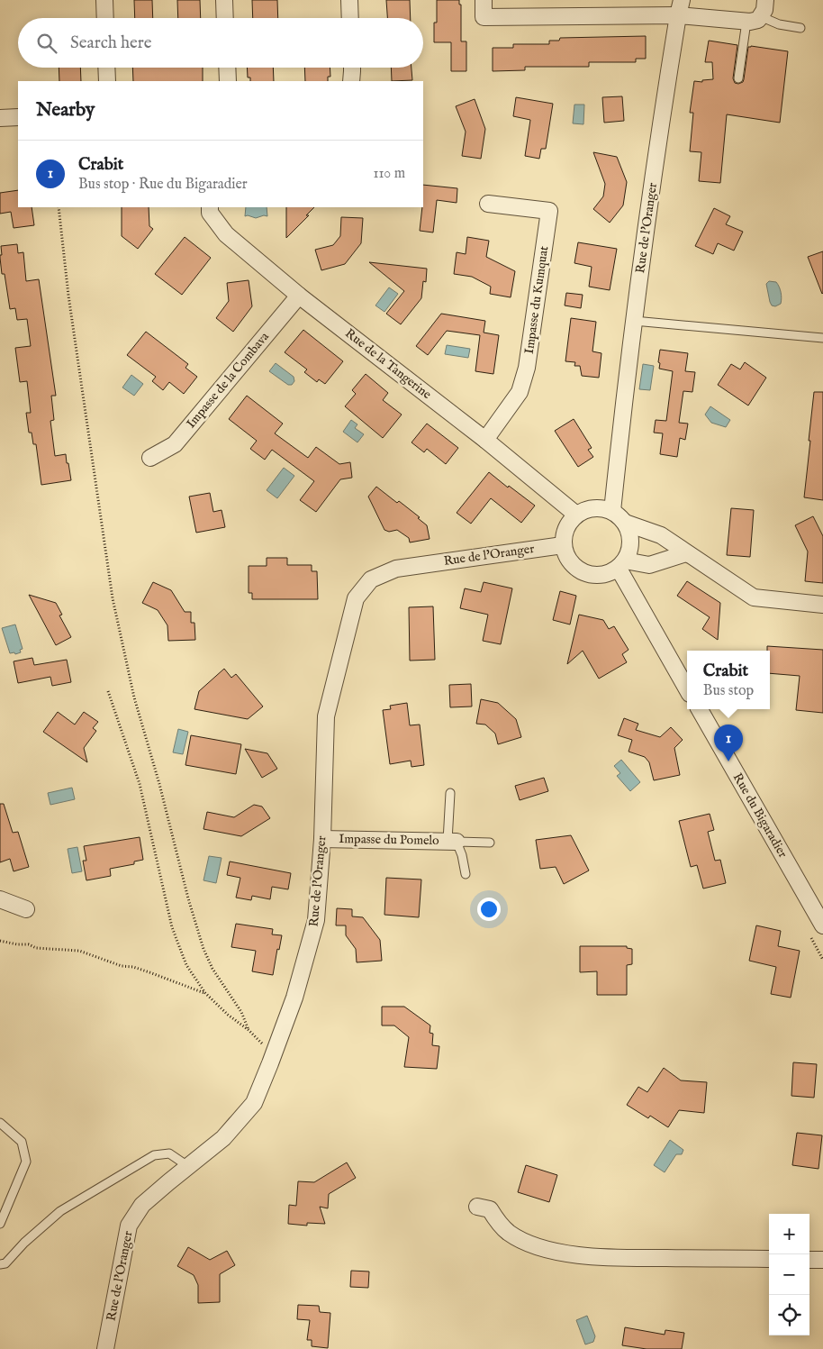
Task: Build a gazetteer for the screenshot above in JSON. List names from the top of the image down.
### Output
{
  "streets": {
    "street": [
      "Rue de l'Oranger",
      "Impasse du Kumquat",
      "Rue de la Tangerine",
      "Impasse de la Combava",
      "Rue du Bigaradier",
      "Impasse du Pomelo"
    ]
  },
  "crossings": [
    ["Rue de l'Oranger", "Rue de la Tangerine"],
    ["Rue de l'Oranger", "Impasse du Pomelo"],
    ["Impasse du Kumquat", "Rue de la Tangerine"],
    ["Rue de la Tangerine", "Impasse de la Combava"]
  ],
  "page": {
    "search": "Search here",
    "heading": "Nearby",
    "list": [
      {
        "mark": "1",
        "name": "Crabit",
        "note": "Bus stop · Rue du Bigaradier",
        "value": "110 m"
      }
    ],
    "popup": ["Crabit", "Bus stop"],
    "pins": "1",
    "map_buttons": ["+", "−"]
  }
}
